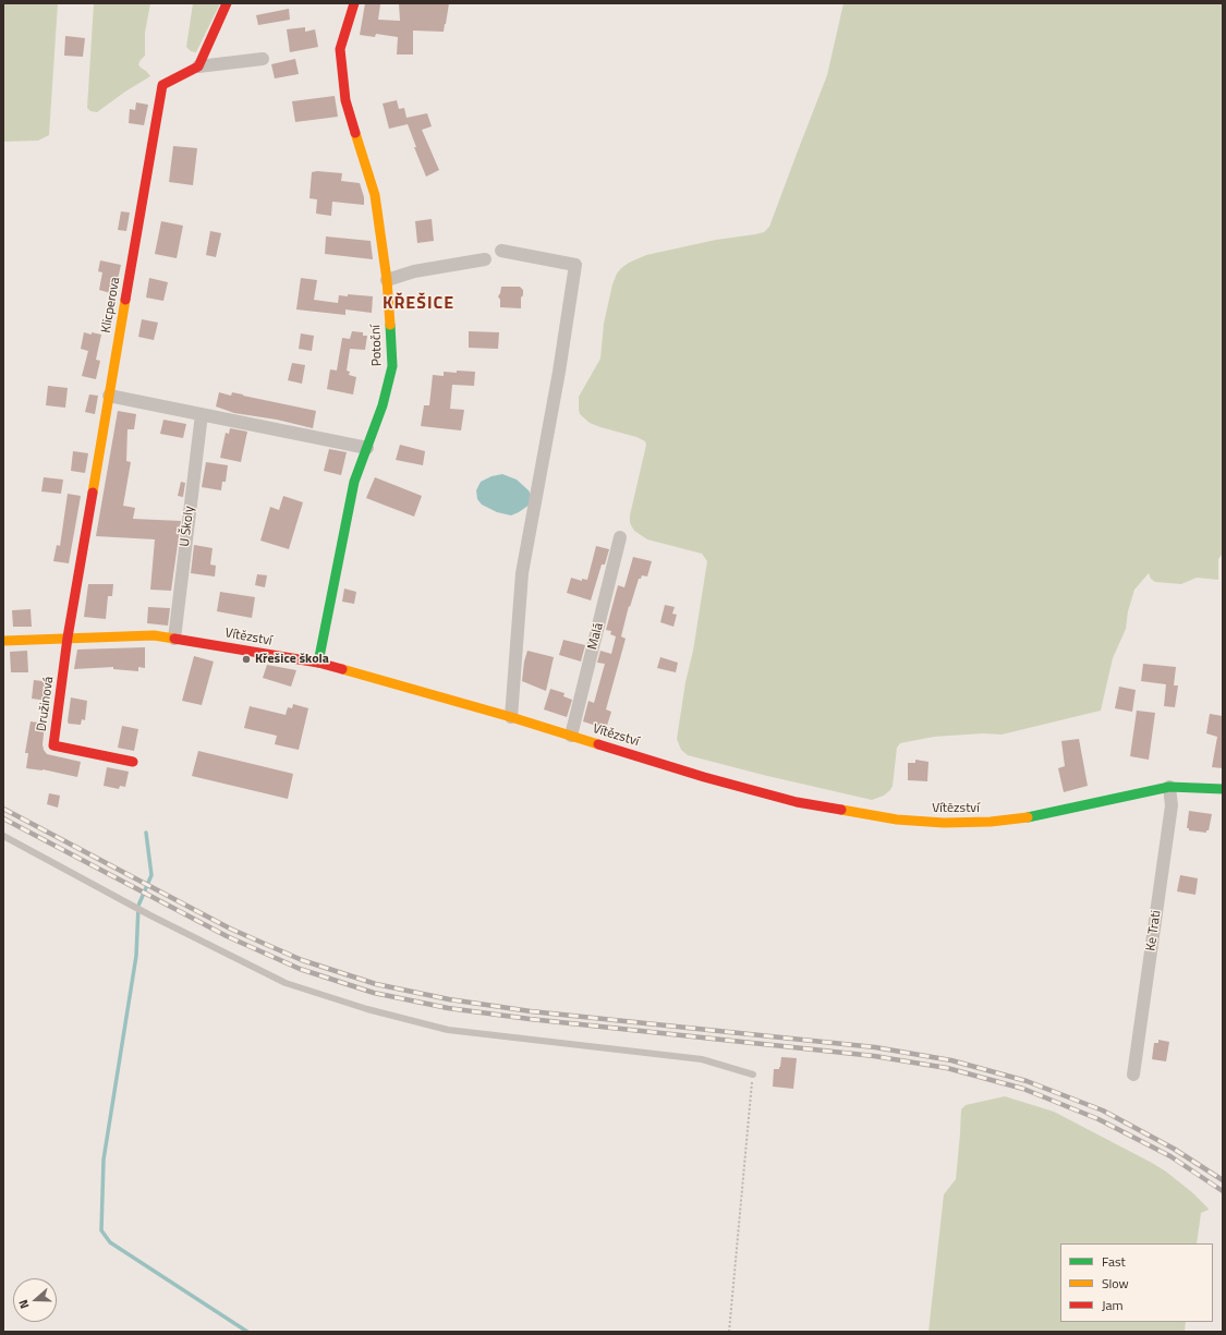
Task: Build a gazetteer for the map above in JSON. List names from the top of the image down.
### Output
{
  "streets": {
    "street": [
      "Klicperova",
      "Potoční",
      "U Školy",
      "Malá",
      "Vítězství",
      "Družinová",
      "Ke Trati"
    ]
  },
  "crossings": [
    ["Klicperova", "Vítězství"],
    ["Klicperova", "Družinová"],
    ["Potoční", "Vítězství"],
    ["U Školy", "Vítězství"],
    ["Malá", "Vítězství"],
    ["Vítězství", "Družinová"],
    ["Vítězství", "Ke Trati"]
  ],
  "districts": ["KŘEŠICE"],
  "places": ["Křešice škola"],
  "legend": ["Fast", "Slow", "Jam"],
  "north": "left"
}
